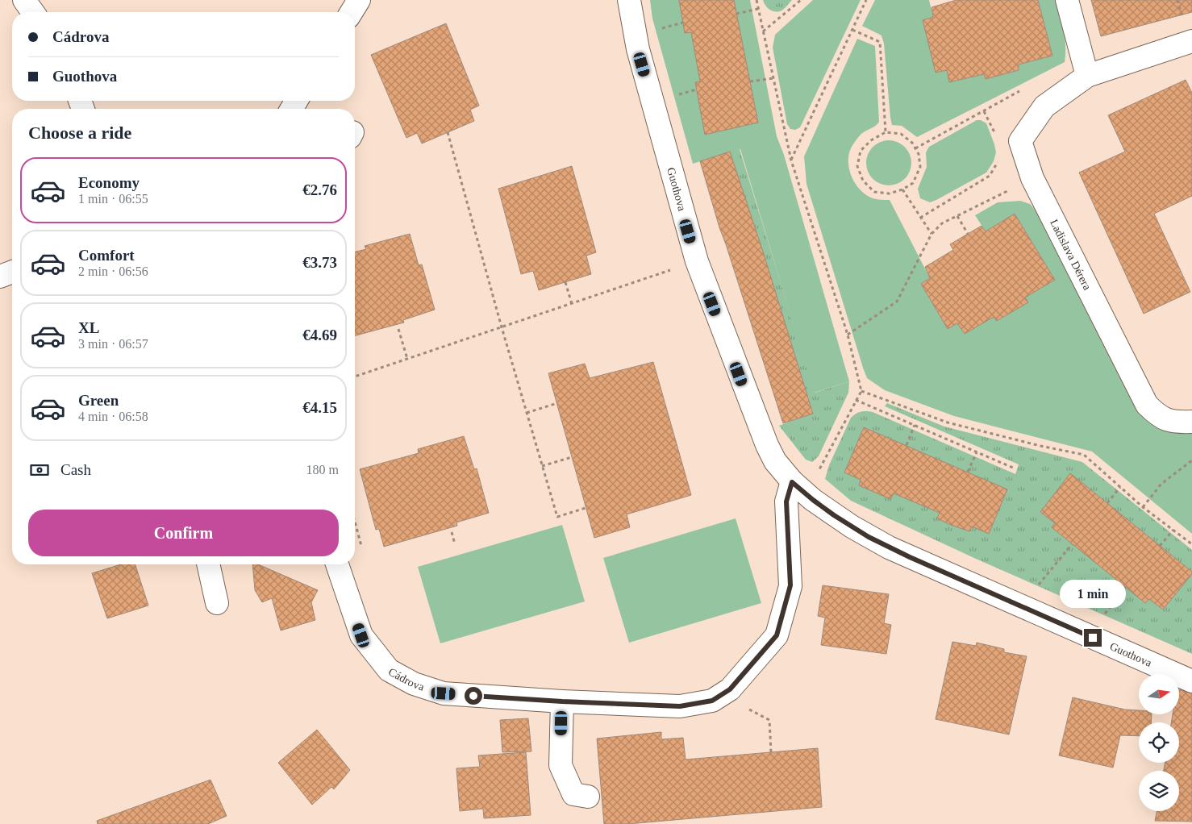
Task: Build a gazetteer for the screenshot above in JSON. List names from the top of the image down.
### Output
{
  "streets": {
    "street": ["Guothova", "Ladislava Dérera", "Cádrova"]
  },
  "north": "right",
  "page": {
    "banner": ["Cádrova", "Guothova"],
    "heading": "Choose a ride",
    "list": [
      {
        "name": "Economy",
        "note": "1 min · 06:55",
        "value": "€2.76"
      },
      {
        "name": "Comfort",
        "note": "2 min · 06:56",
        "value": "€3.73"
      },
      {
        "name": "XL",
        "note": "3 min · 06:57",
        "value": "€4.69"
      },
      {
        "name": "Green",
        "note": "4 min · 06:58",
        "value": "€4.15"
      }
    ],
    "pay": ["Cash", "180 m"],
    "buttons": "Confirm",
    "bubble": "1 min"
  }
}
